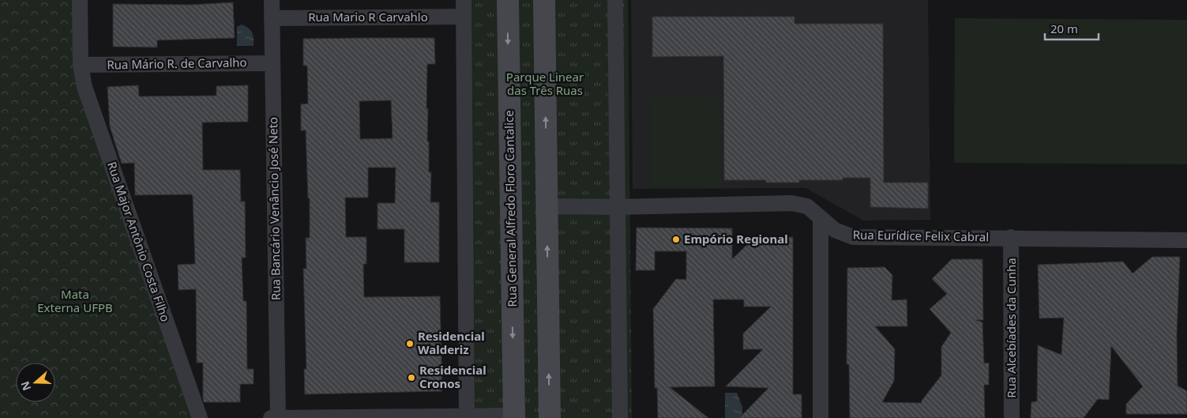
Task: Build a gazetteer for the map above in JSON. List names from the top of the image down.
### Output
{
  "streets": {
    "main road": ["Rua General Alfredo Floro Cantalice"],
    "street": [
      "Rua Mario R Carvahlo",
      "Rua Mário R. de Carvalho",
      "Rua Bancário Venâncio José Neto",
      "Rua Eurídice Felix Cabral",
      "Rua Major Antônio Costa Filho",
      "Rua Alcebíades da Cunha"
    ]
  },
  "crossings": [
    ["Rua Mario R Carvahlo", "Rua Bancário Venâncio José Neto"],
    ["Rua Mário R. de Carvalho", "Rua Bancário Venâncio José Neto"],
    ["Rua Mário R. de Carvalho", "Rua Major Antônio Costa Filho"],
    ["Rua Eurídice Felix Cabral", "Rua Alcebíades da Cunha"]
  ],
  "parks": ["Parque Linear das Três Ruas", "Mata Externa UFPB"],
  "places": ["Empório Regional", "Residencial Walderiz", "Residencial Cronos"],
  "scale_bar": "20 m",
  "north": "left"
}
